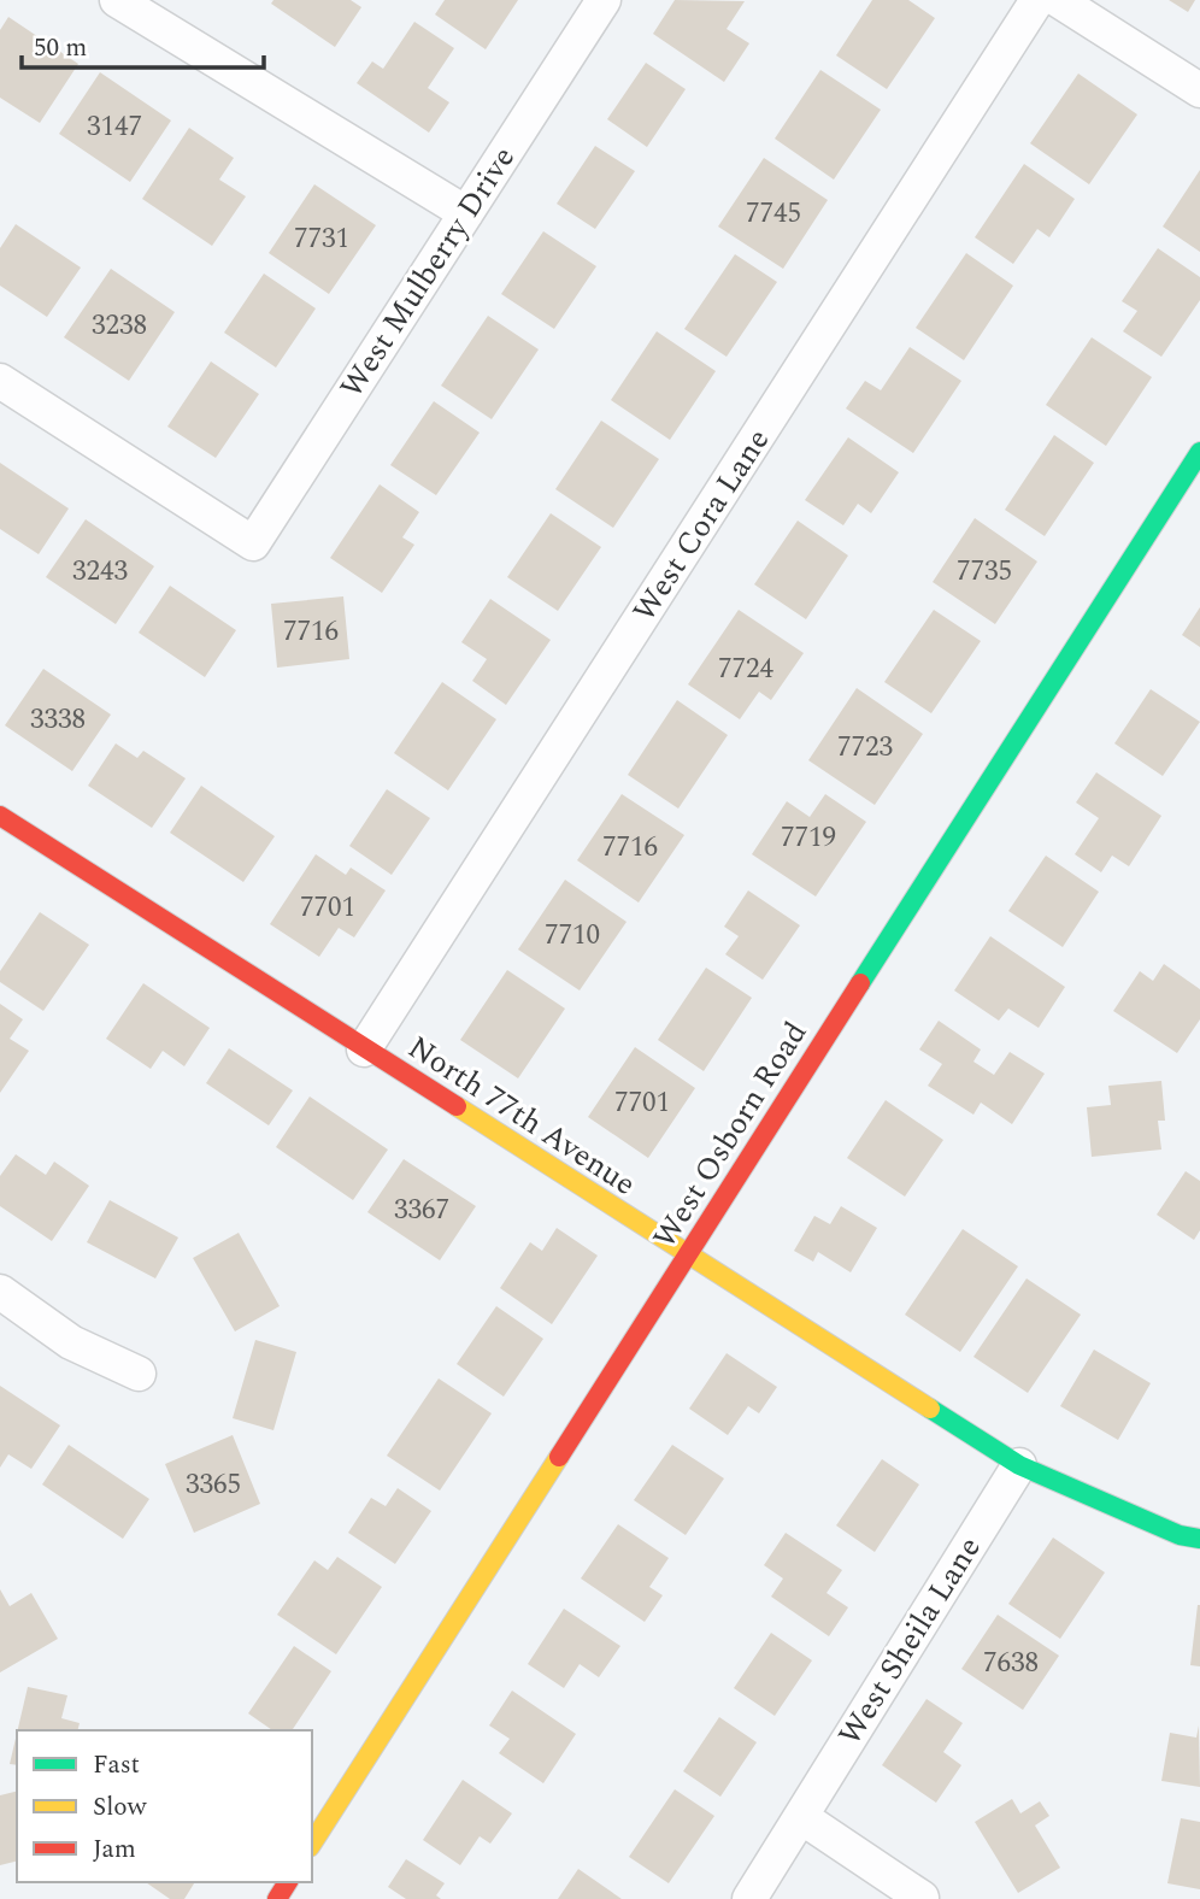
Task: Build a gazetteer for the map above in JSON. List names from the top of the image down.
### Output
{
  "streets": {
    "street": [
      "West Mulberry Drive",
      "West Cora Lane",
      "North 77th Avenue",
      "West Osborn Road",
      "West Sheila Lane"
    ]
  },
  "crossings": [
    ["West Cora Lane", "North 77th Avenue"],
    ["North 77th Avenue", "West Osborn Road"],
    ["North 77th Avenue", "West Sheila Lane"]
  ],
  "house_numbers": [
    "3147",
    "7745",
    "7731",
    "3238",
    "3243",
    "7735",
    "7716",
    "7724",
    "3338",
    "7723",
    "7719",
    "7716",
    "7701",
    "7710",
    "7701",
    "3367",
    "3365",
    "7638"
  ],
  "legend": ["Fast", "Slow", "Jam"],
  "scale_bar": "50 m"
}
